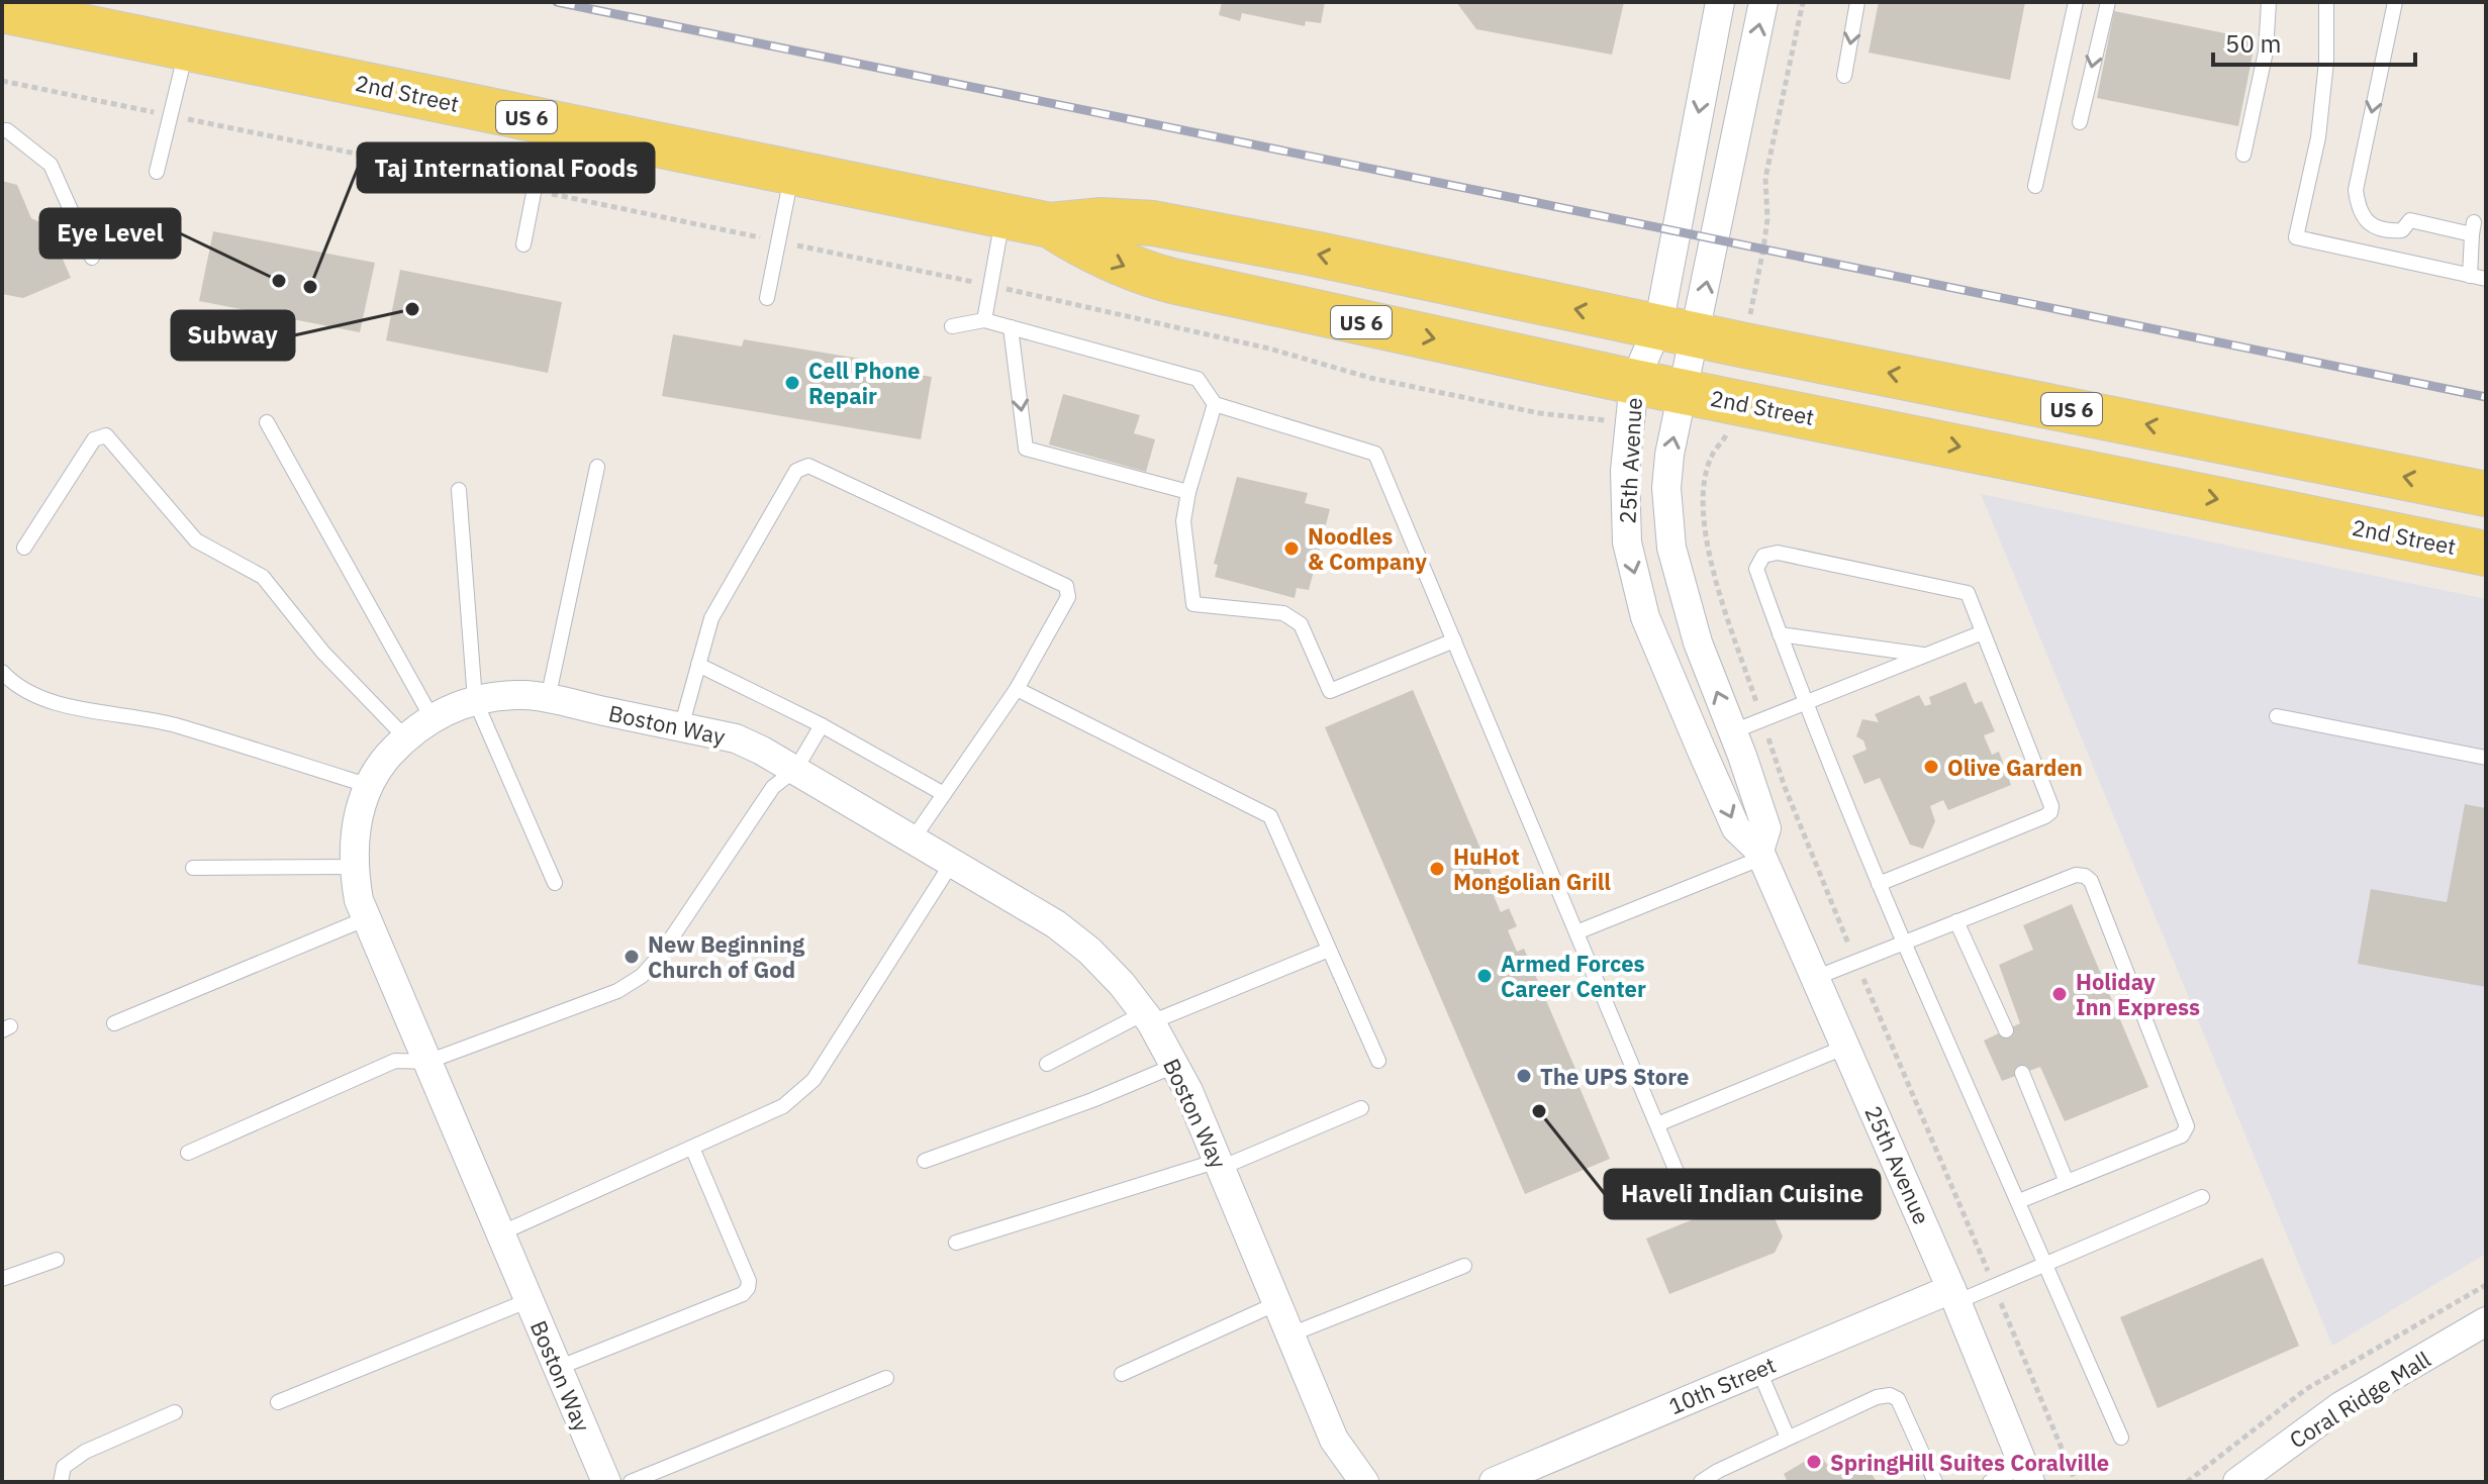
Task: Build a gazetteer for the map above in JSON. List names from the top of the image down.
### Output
{
  "streets": {
    "main road": ["2nd Street", "US 6"],
    "street": [
      "25th Avenue",
      "Boston Way",
      "10th Street",
      "Coral Ridge Mall"
    ]
  },
  "crossings": [
    ["2nd Street", "25th Avenue"],
    ["25th Avenue", "10th Street"]
  ],
  "places": [
    "Eye Level",
    "Taj International Foods",
    "Subway",
    "Cell Phone Repair",
    "Noodles & Company",
    "Olive Garden",
    "HuHot Mongolian Grill",
    "New Beginning Church of God",
    "Armed Forces Career Center",
    "Holiday Inn Express",
    "The UPS Store",
    "Haveli Indian Cuisine",
    "SpringHill Suites Coralville"
  ],
  "scale_bar": "50 m"
}
